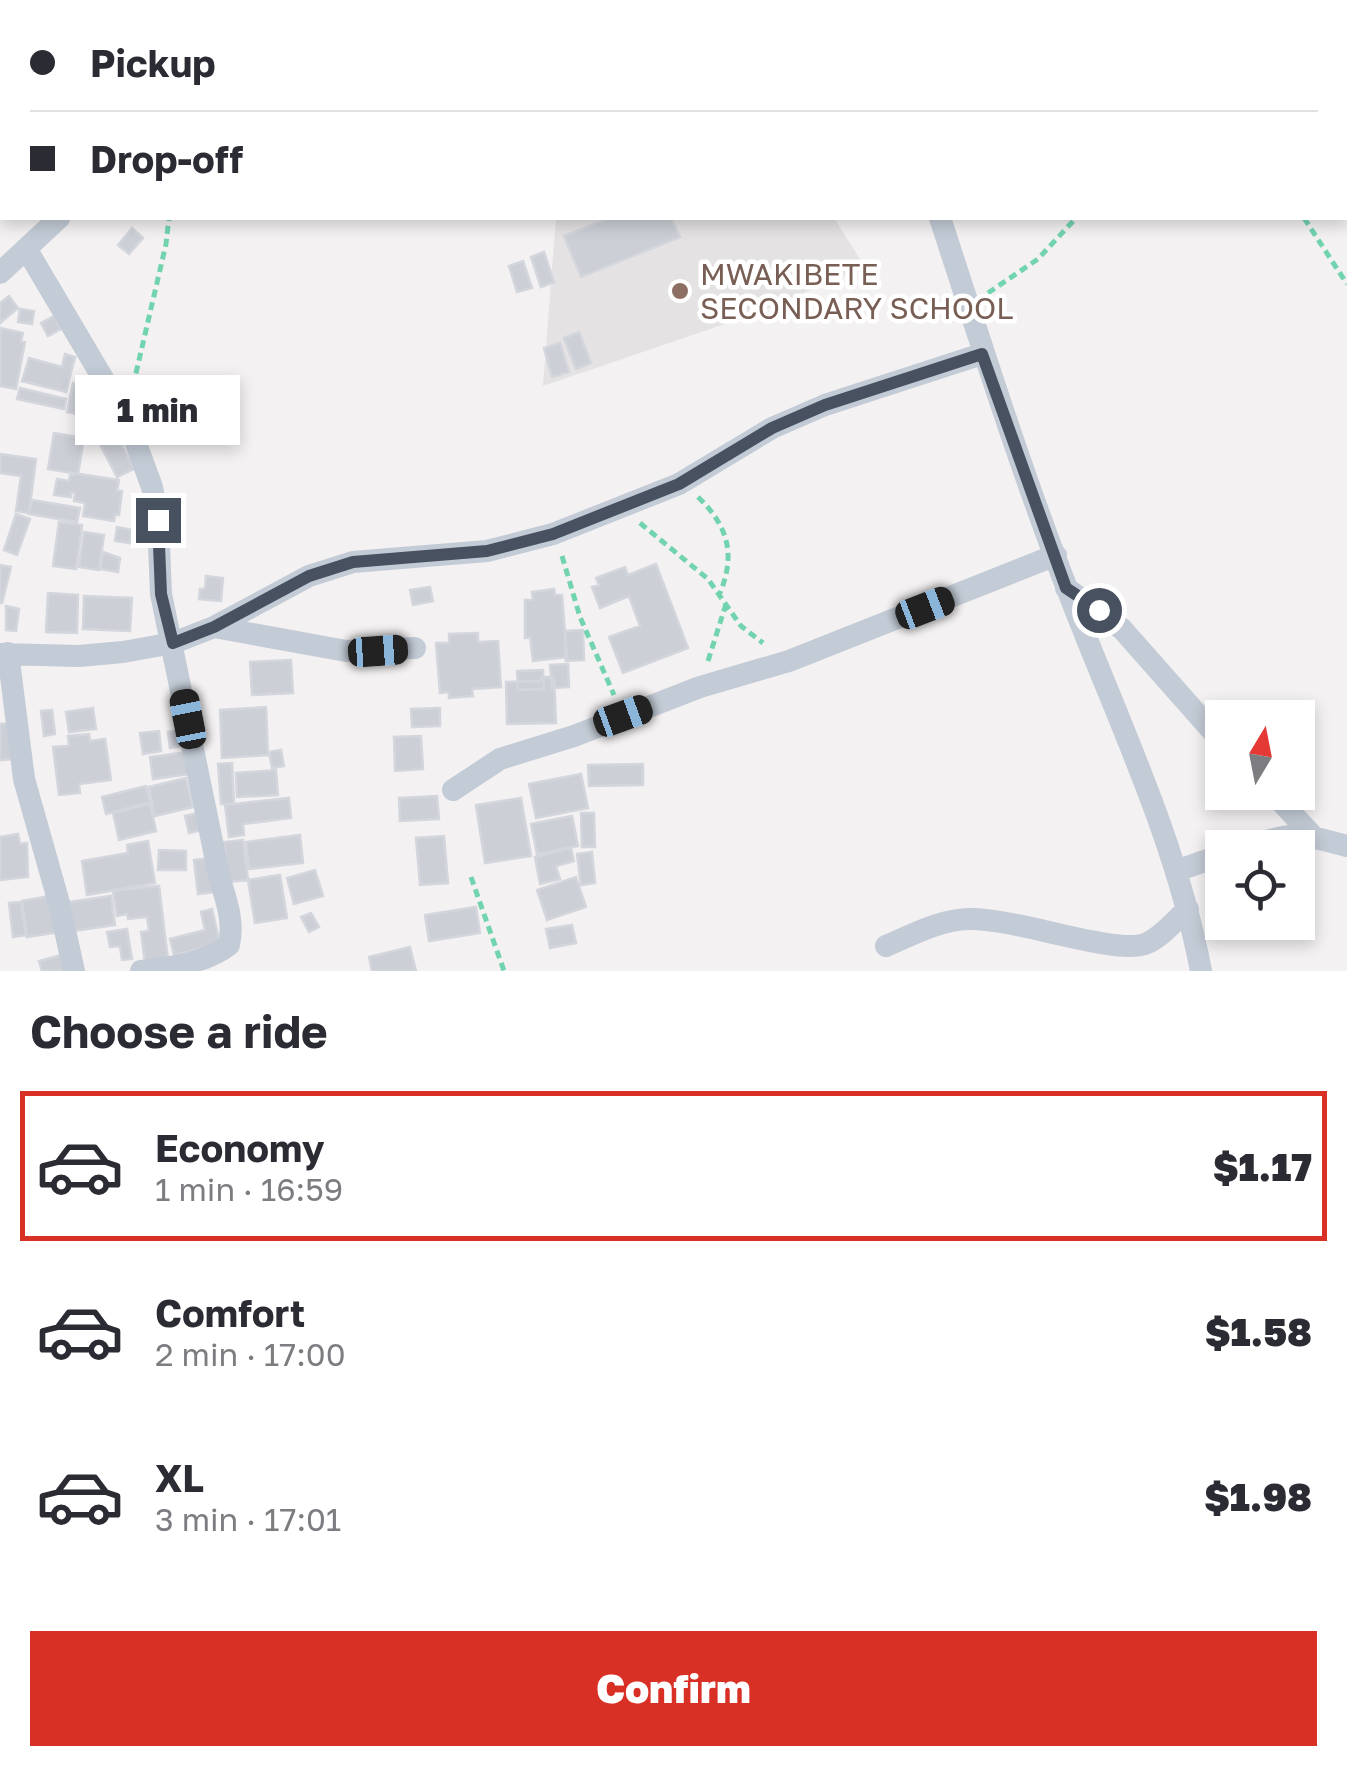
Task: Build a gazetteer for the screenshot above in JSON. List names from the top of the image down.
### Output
{
  "places": ["MWAKIBETE SECONDARY SCHOOL"],
  "north": "top",
  "page": {
    "banner": ["Pickup", "Drop-off"],
    "bubble": "1 min",
    "heading": "Choose a ride",
    "list": [
      {
        "name": "Economy",
        "note": "1 min · 16:59",
        "value": "$1.17"
      },
      {
        "name": "Comfort",
        "note": "2 min · 17:00",
        "value": "$1.58"
      },
      {
        "name": "XL",
        "note": "3 min · 17:01",
        "value": "$1.98"
      }
    ],
    "buttons": "Confirm"
  }
}
